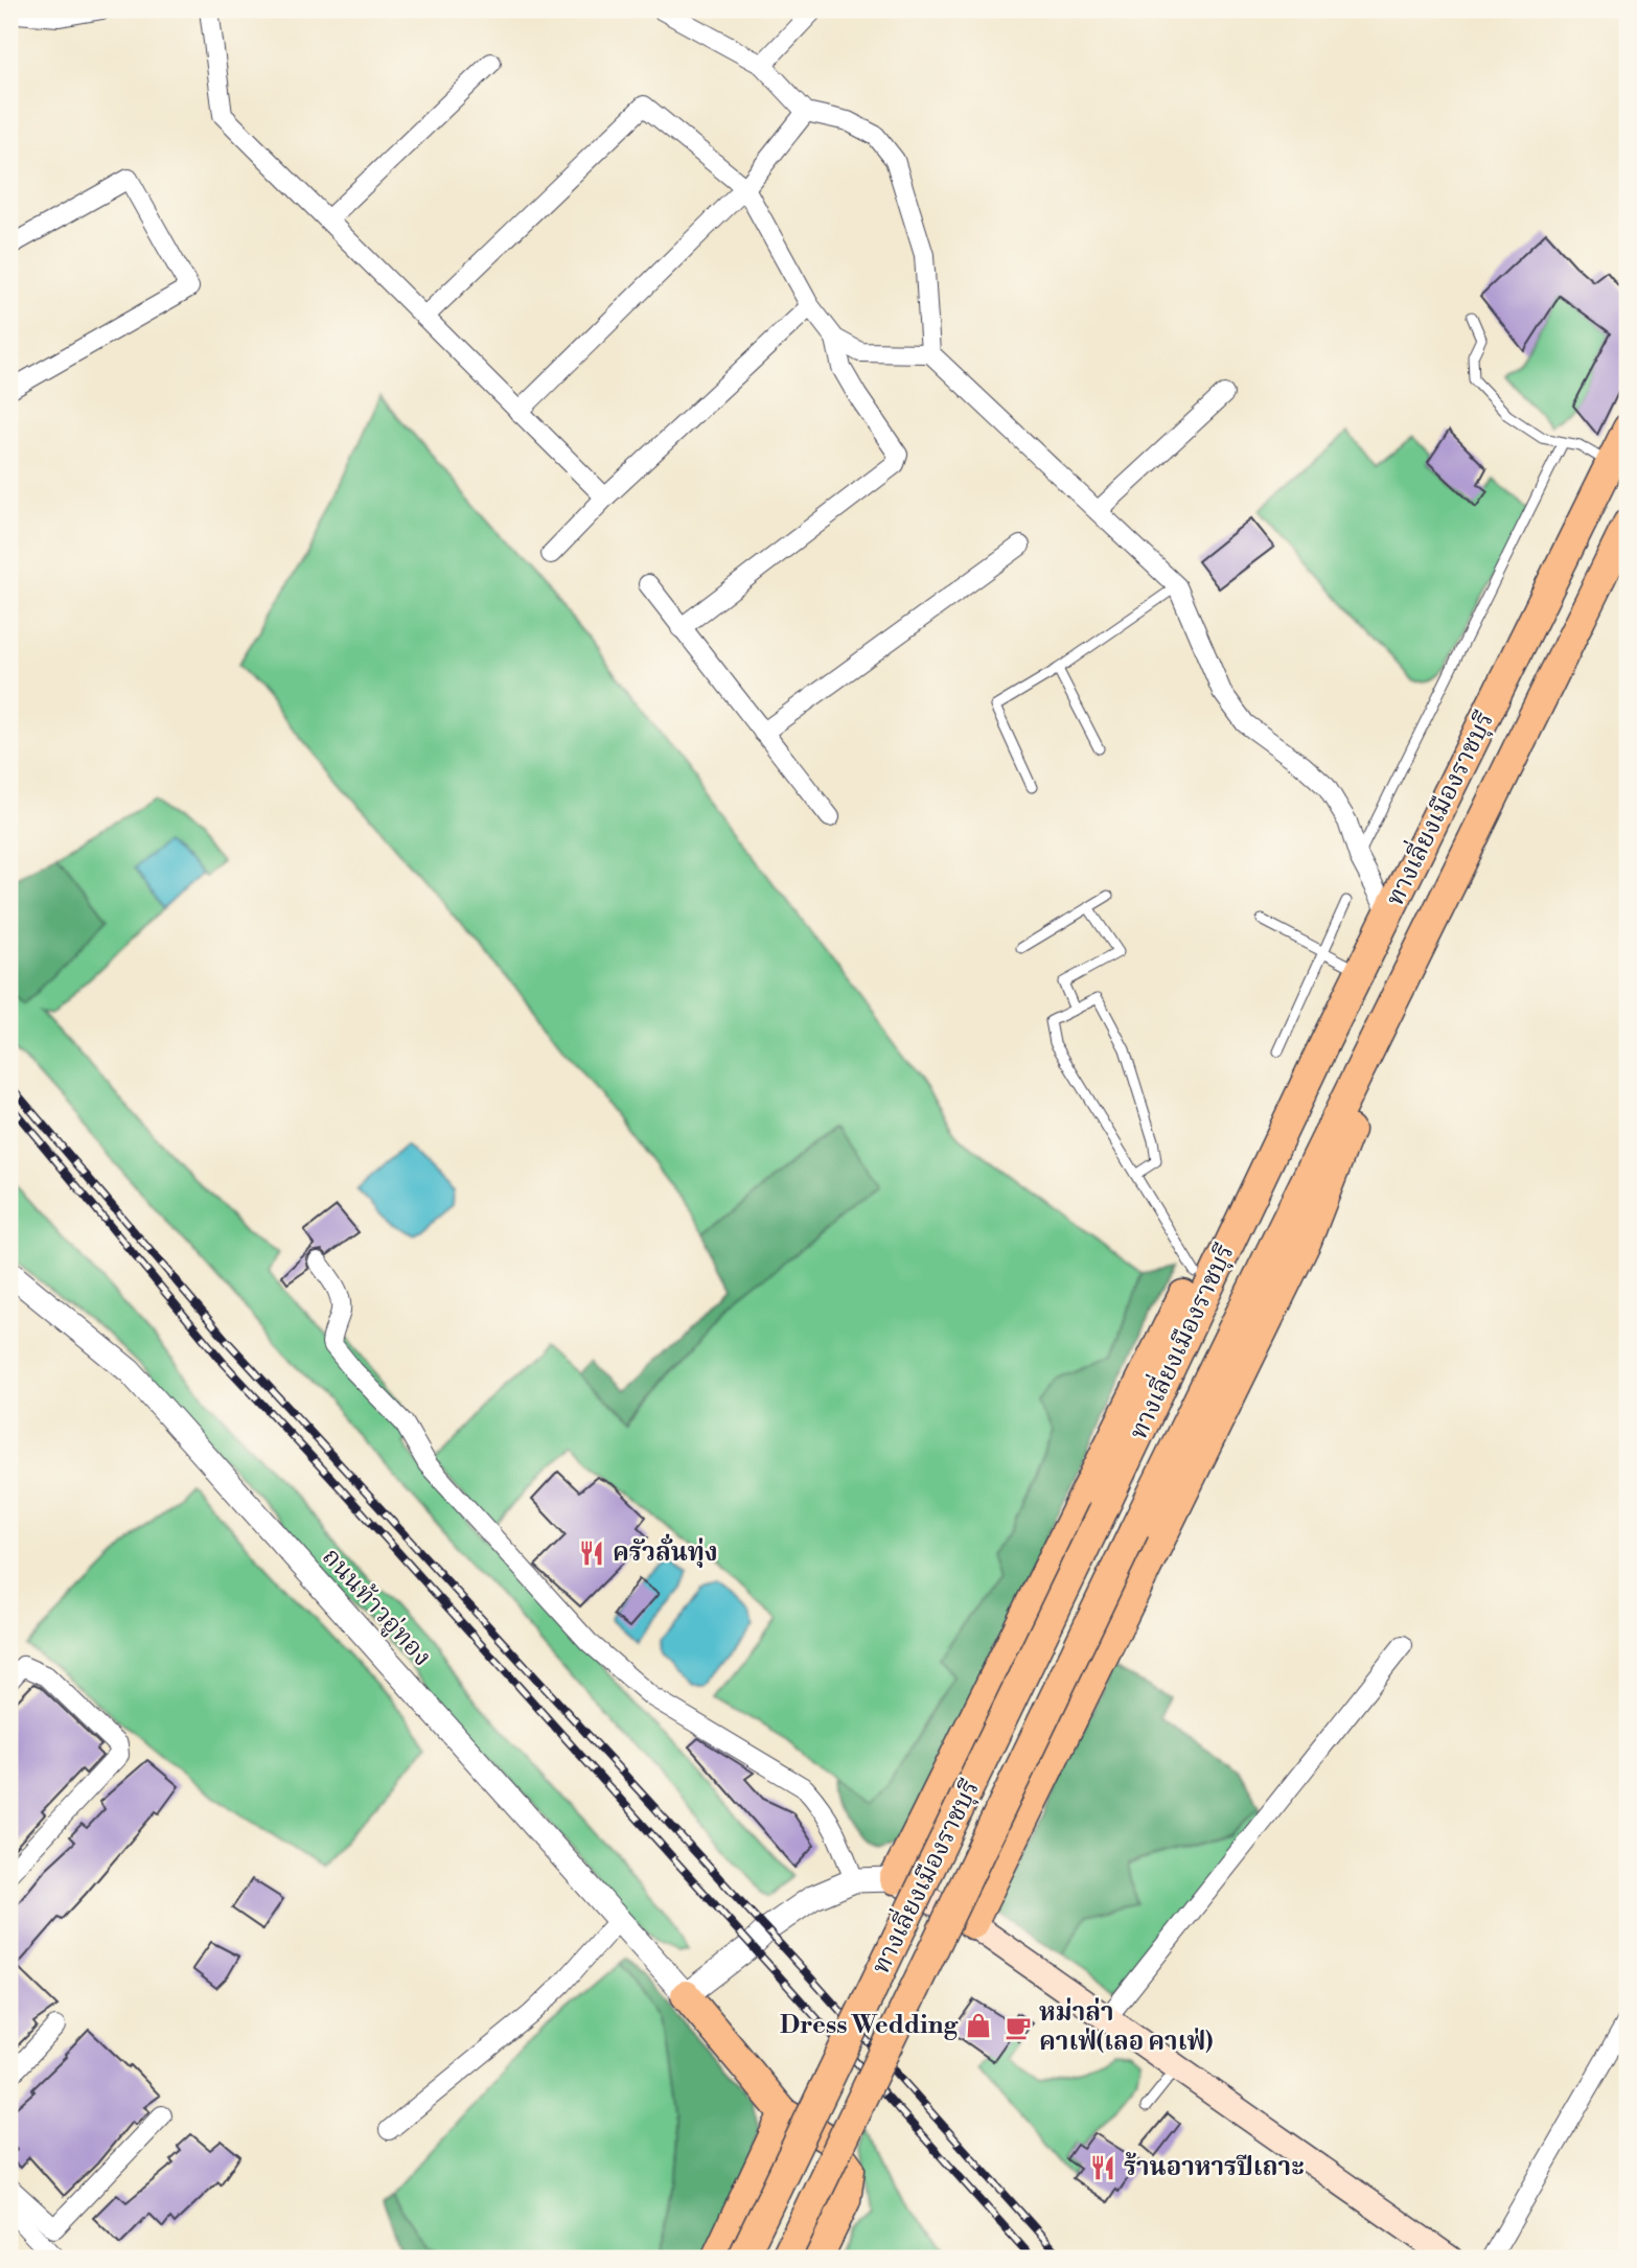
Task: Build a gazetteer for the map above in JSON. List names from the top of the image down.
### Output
{
  "streets": {
    "main road": ["ทางเลี่ยงเมืองราชบุรี"],
    "street": ["ถนนท้าวอู่ทอง"]
  },
  "places": {
    "restaurant": ["ครัวลั่นทุ่ง", "ร้านอาหารปีเถาะ"],
    "shop": ["Dress Wedding"],
    "cafe": ["หม่าล่า คาเฟ่(เลอ คาเฟ่)"]
  }
}
